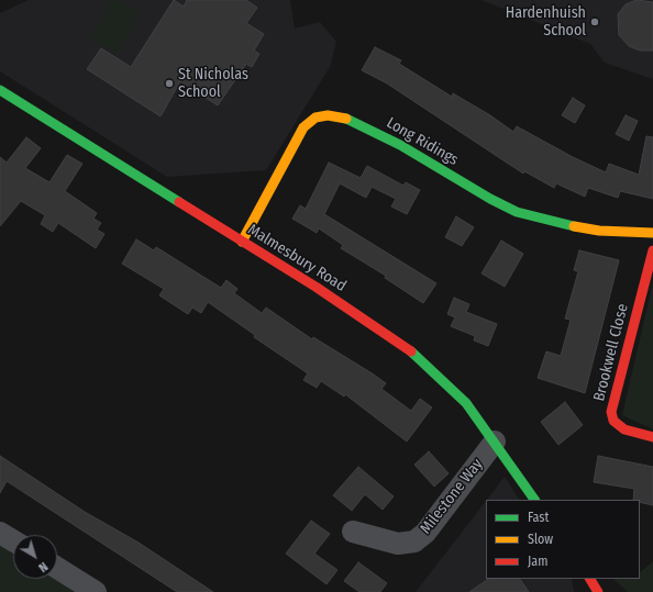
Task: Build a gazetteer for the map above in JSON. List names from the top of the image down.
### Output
{
  "streets": {
    "street": [
      "Long Ridings",
      "Malmesbury Road",
      "Brookwell Close",
      "Milestone Way"
    ]
  },
  "crossings": [
    ["Long Ridings", "Malmesbury Road"],
    ["Malmesbury Road", "Milestone Way"]
  ],
  "places": ["Hardenhuish School", "St Nicholas School"],
  "legend": ["Fast", "Slow", "Jam"],
  "north": "bottom right"
}
